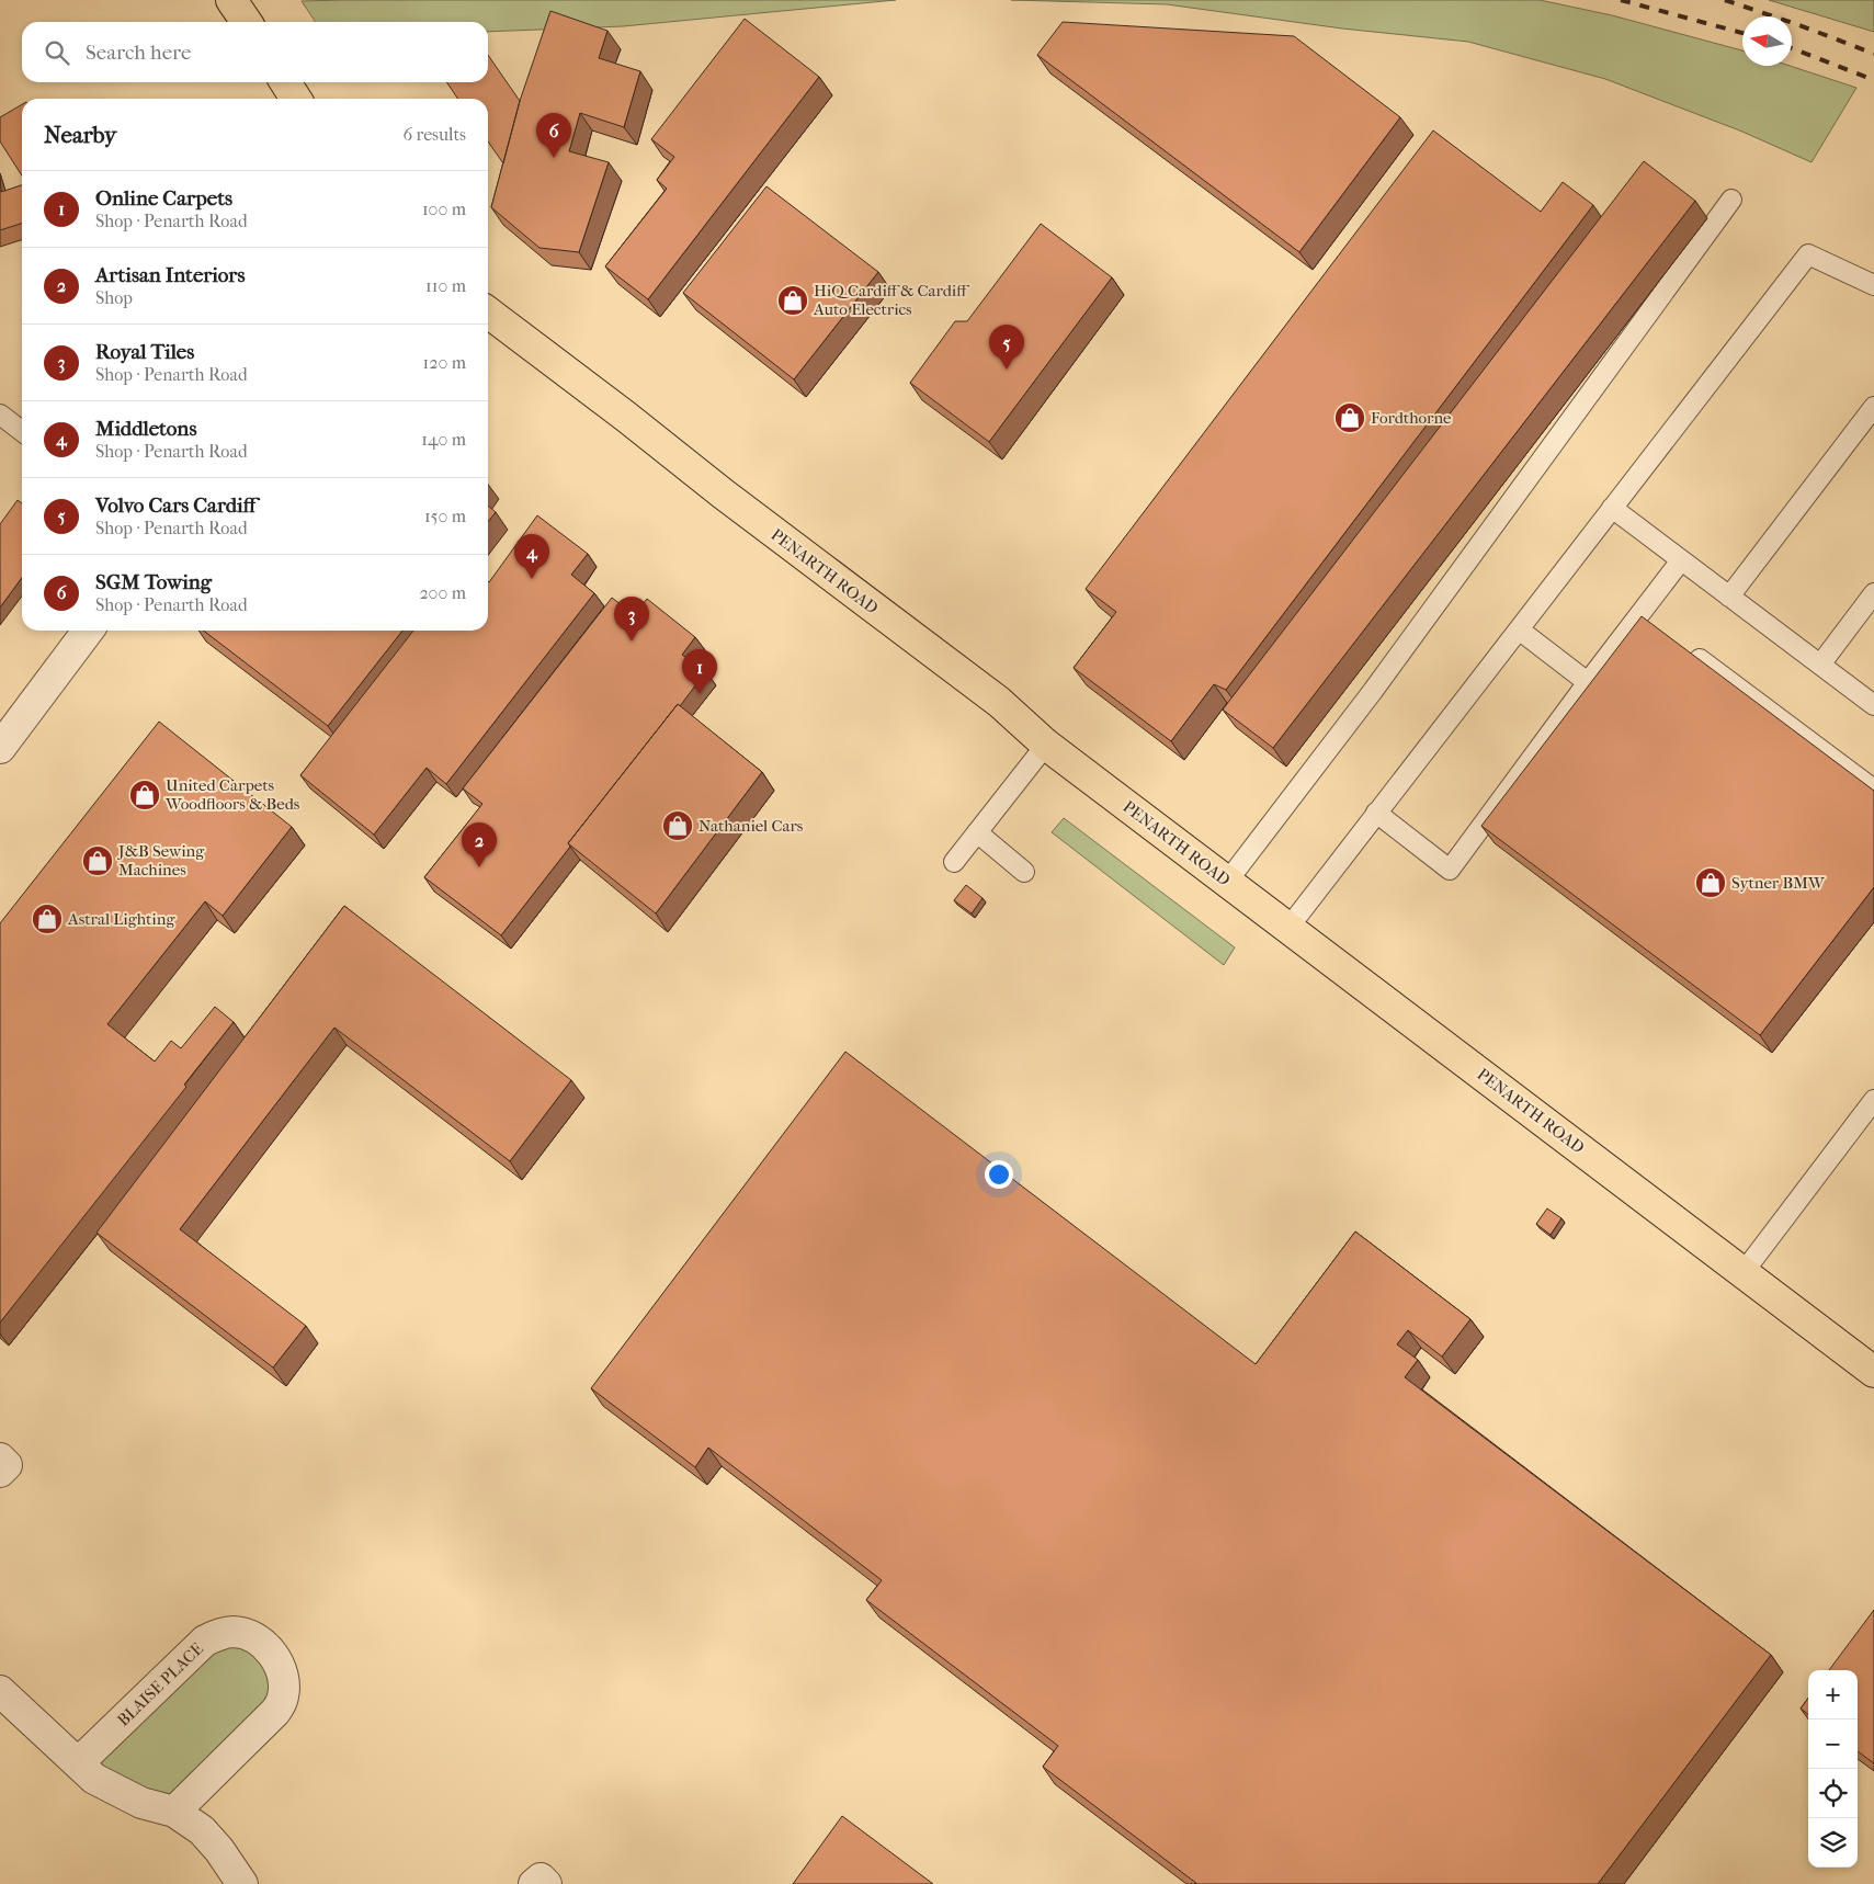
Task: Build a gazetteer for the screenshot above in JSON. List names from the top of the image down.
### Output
{
  "streets": {
    "main road": ["PENARTH ROAD"],
    "street": ["BLAISE PLACE"]
  },
  "places": {
    "shop": [
      "HiQ Cardiff & Cardiff Auto Electrics",
      "Fordthorne",
      "United Carpets Woodfloors & Beds",
      "Nathaniel Cars",
      "J&B Sewing Machines",
      "Sytner BMW",
      "Astral Lighting"
    ]
  },
  "north": "left",
  "page": {
    "search": "Search here",
    "heading": ["Nearby", "6 results"],
    "pins": [
      "6",
      "5",
      "4",
      "3",
      "1",
      "2"
    ],
    "list": [
      {
        "mark": "1",
        "name": "Online Carpets",
        "note": "Shop · Penarth Road",
        "value": "100 m"
      },
      {
        "mark": "2",
        "name": "Artisan Interiors",
        "note": "Shop",
        "value": "110 m"
      },
      {
        "mark": "3",
        "name": "Royal Tiles",
        "note": "Shop · Penarth Road",
        "value": "120 m"
      },
      {
        "mark": "4",
        "name": "Middletons",
        "note": "Shop · Penarth Road",
        "value": "140 m"
      },
      {
        "mark": "5",
        "name": "Volvo Cars Cardiff",
        "note": "Shop · Penarth Road",
        "value": "150 m"
      },
      {
        "mark": "6",
        "name": "SGM Towing",
        "note": "Shop · Penarth Road",
        "value": "200 m"
      }
    ],
    "map_buttons": ["+", "−"]
  }
}
